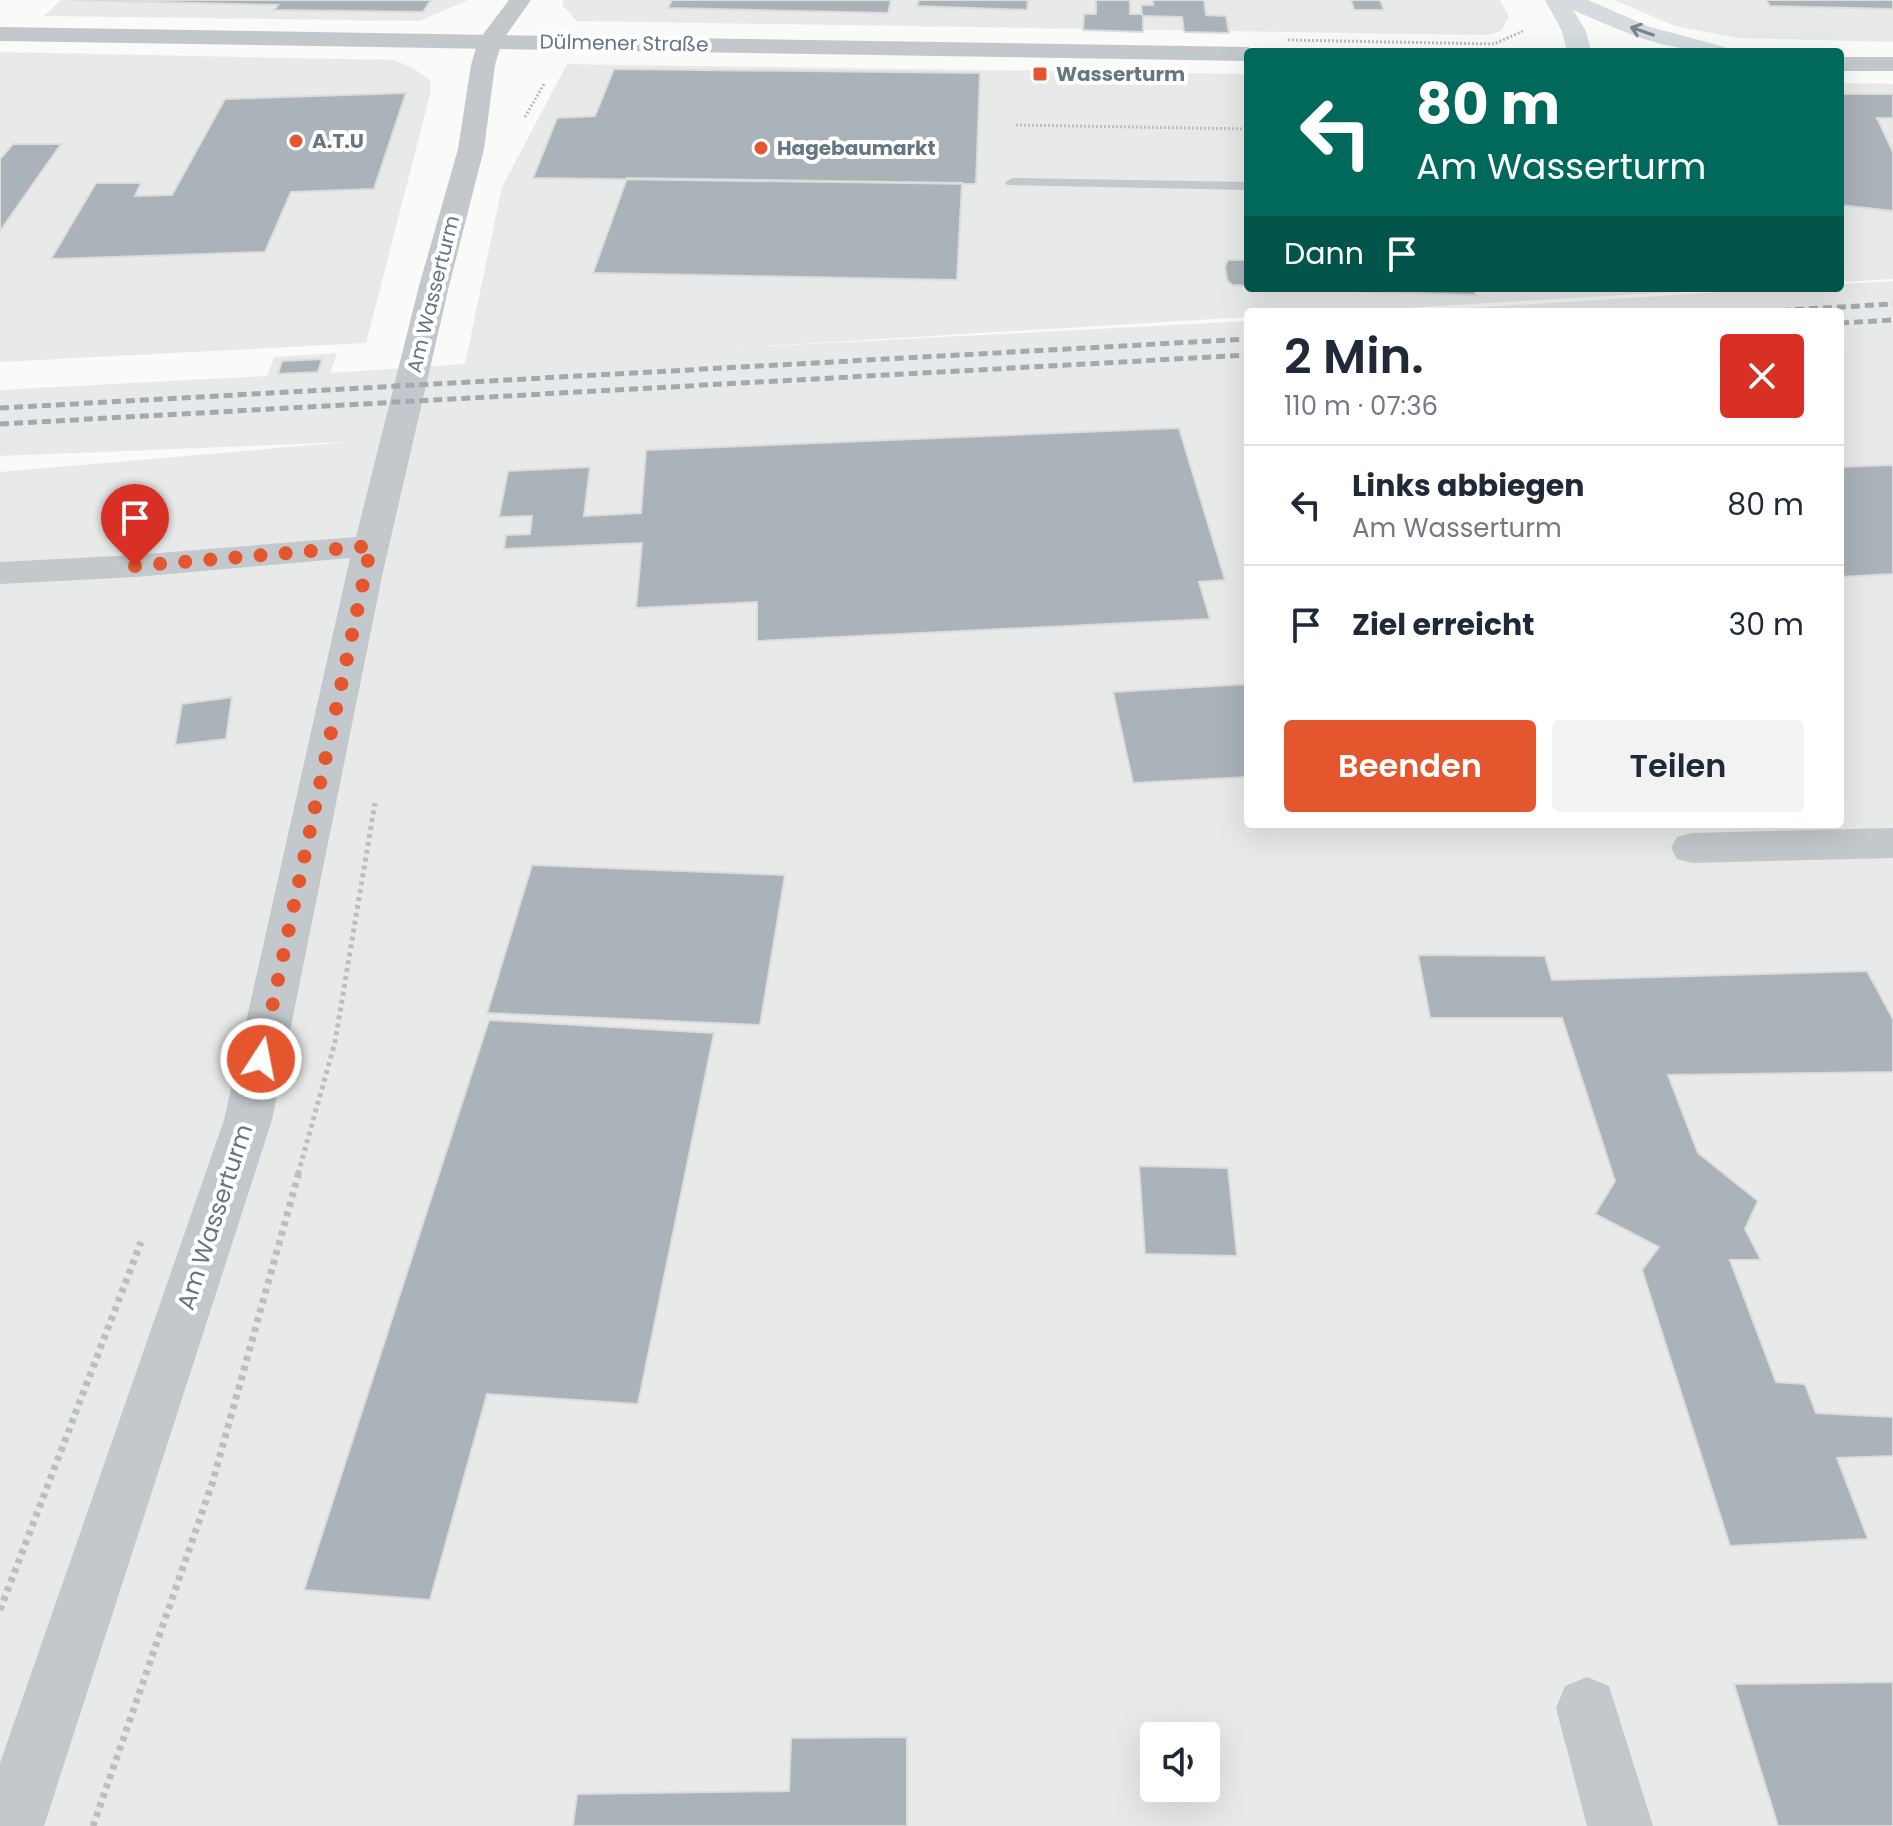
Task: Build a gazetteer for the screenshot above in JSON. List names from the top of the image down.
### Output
{
  "streets": {
    "street": ["Dülmener Straße", "Am Wasserturm"]
  },
  "crossings": [
    ["Dülmener Straße", "Am Wasserturm"]
  ],
  "places": {
    "transit": ["Wasserturm"],
    "other": ["A.T.U", "Hagebaumarkt"]
  },
  "page": {
    "turn": ["80 m", "Am Wasserturm"],
    "then": "Dann",
    "heading": ["2 Min.", "110 m · 07:36"],
    "list": [
      {
        "name": "Links abbiegen",
        "note": "Am Wasserturm",
        "value": "80 m"
      },
      {
        "name": "Ziel erreicht",
        "value": "30 m"
      }
    ],
    "buttons": ["Beenden", "Teilen"]
  }
}
